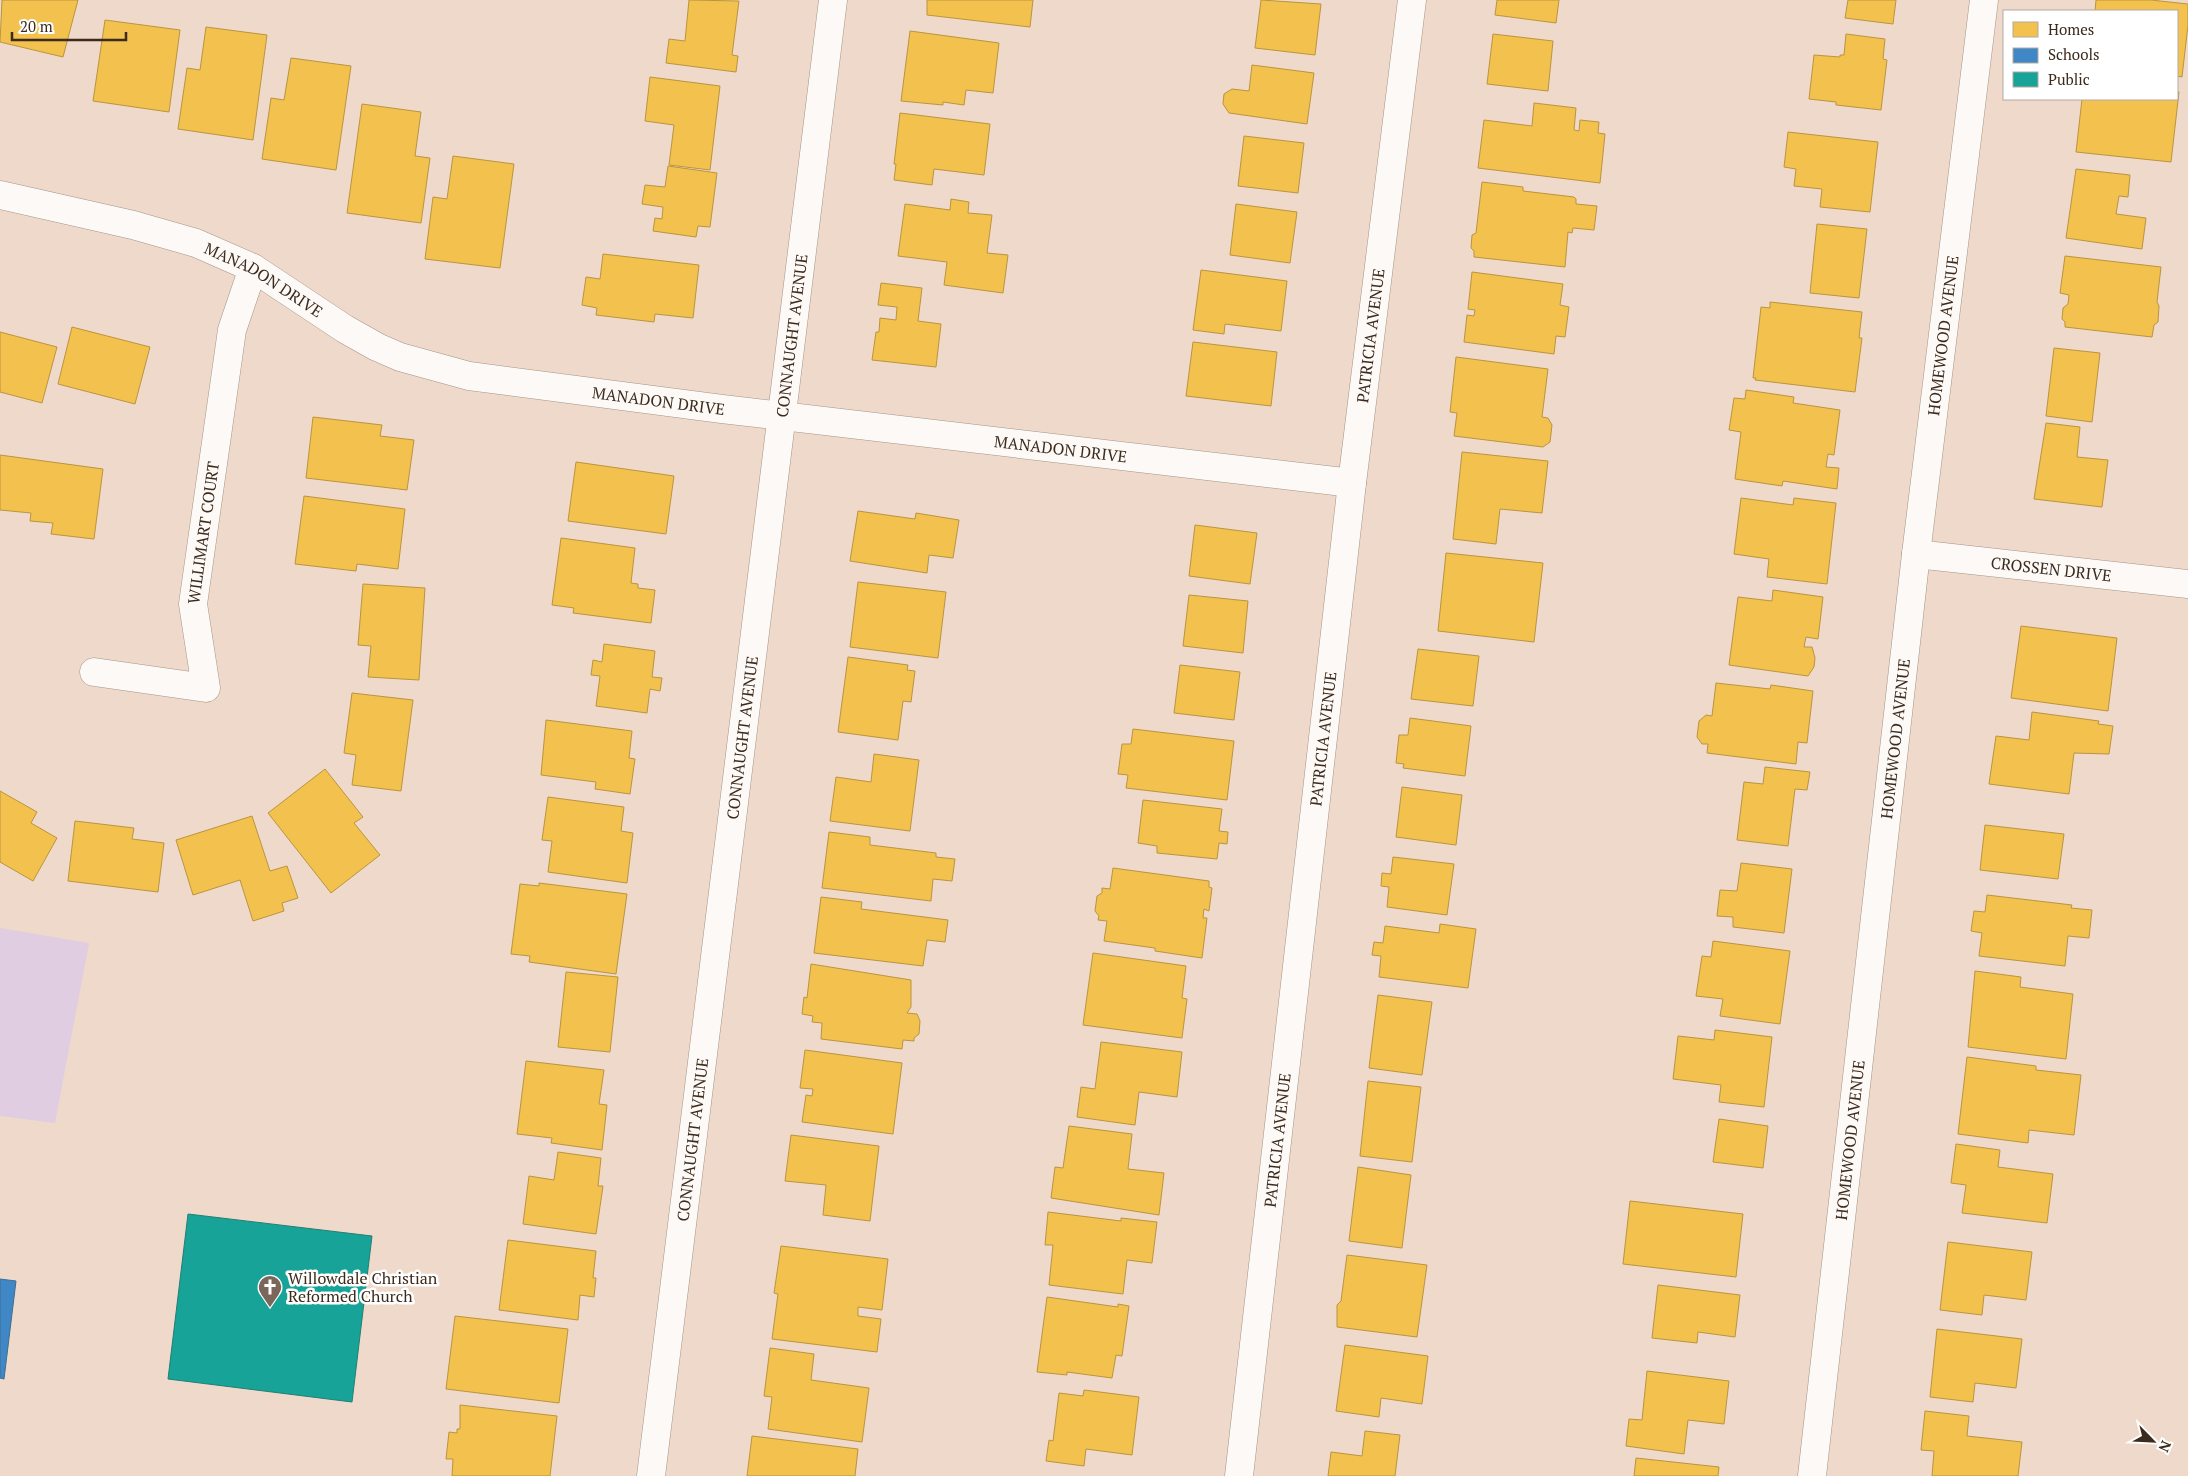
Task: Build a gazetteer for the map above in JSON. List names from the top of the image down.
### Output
{
  "streets": {
    "street": [
      "MANADON DRIVE",
      "HOMEWOOD AVENUE",
      "CONNAUGHT AVENUE",
      "PATRICIA AVENUE",
      "WILLIMART COURT",
      "CROSSEN DRIVE"
    ]
  },
  "crossings": [
    ["MANADON DRIVE", "CONNAUGHT AVENUE"],
    ["MANADON DRIVE", "PATRICIA AVENUE"],
    ["MANADON DRIVE", "WILLIMART COURT"],
    ["HOMEWOOD AVENUE", "CROSSEN DRIVE"]
  ],
  "places": {
    "church": ["Willowdale Christian Reformed Church"]
  },
  "legend": ["Homes", "Schools", "Public"],
  "scale_bar": "20 m",
  "north": "bottom right"
}
